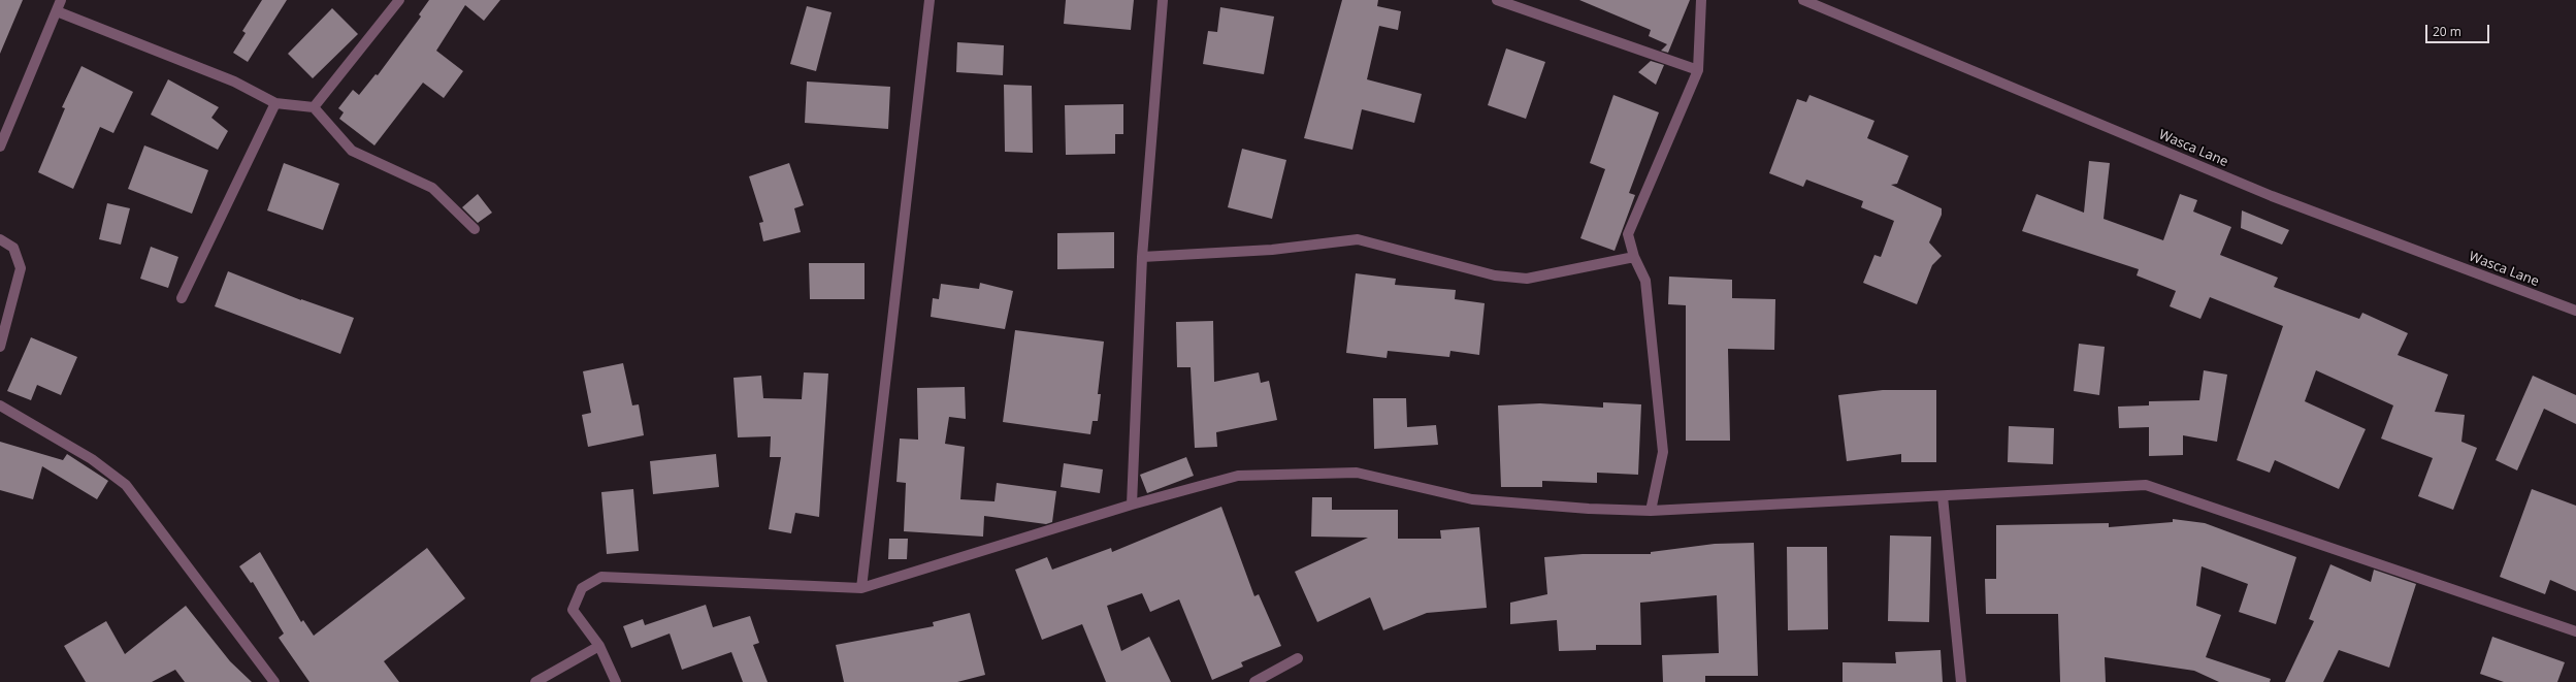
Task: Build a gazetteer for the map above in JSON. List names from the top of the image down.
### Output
{
  "streets": {
    "street": ["Wasca Lane"]
  },
  "scale_bar": "20 m"
}
